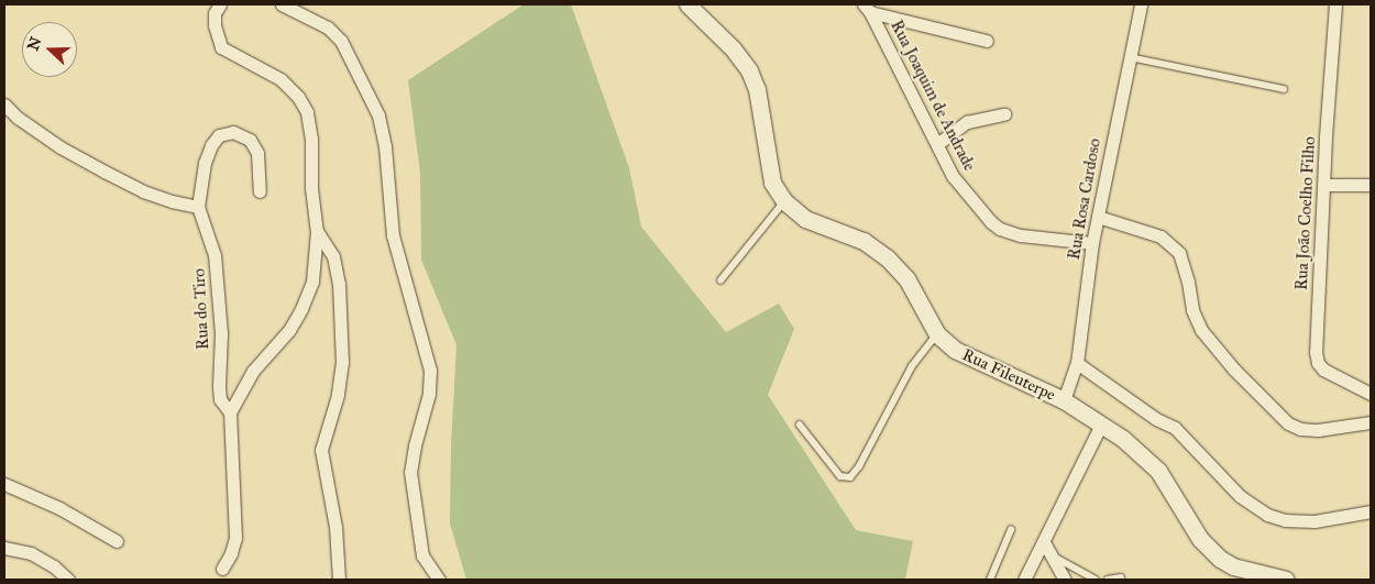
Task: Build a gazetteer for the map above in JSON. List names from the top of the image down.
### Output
{
  "streets": {
    "main road": ["Rua Fileuterpe"],
    "street": [
      "Rua Joaquim de Andrade",
      "Rua Rosa Cardoso",
      "Rua João Coelho Filho",
      "Rua do Tiro"
    ]
  },
  "crossings": [
    ["Rua Joaquim de Andrade", "Rua Rosa Cardoso"],
    ["Rua Rosa Cardoso", "Rua Fileuterpe"]
  ],
  "north": "left"
}
